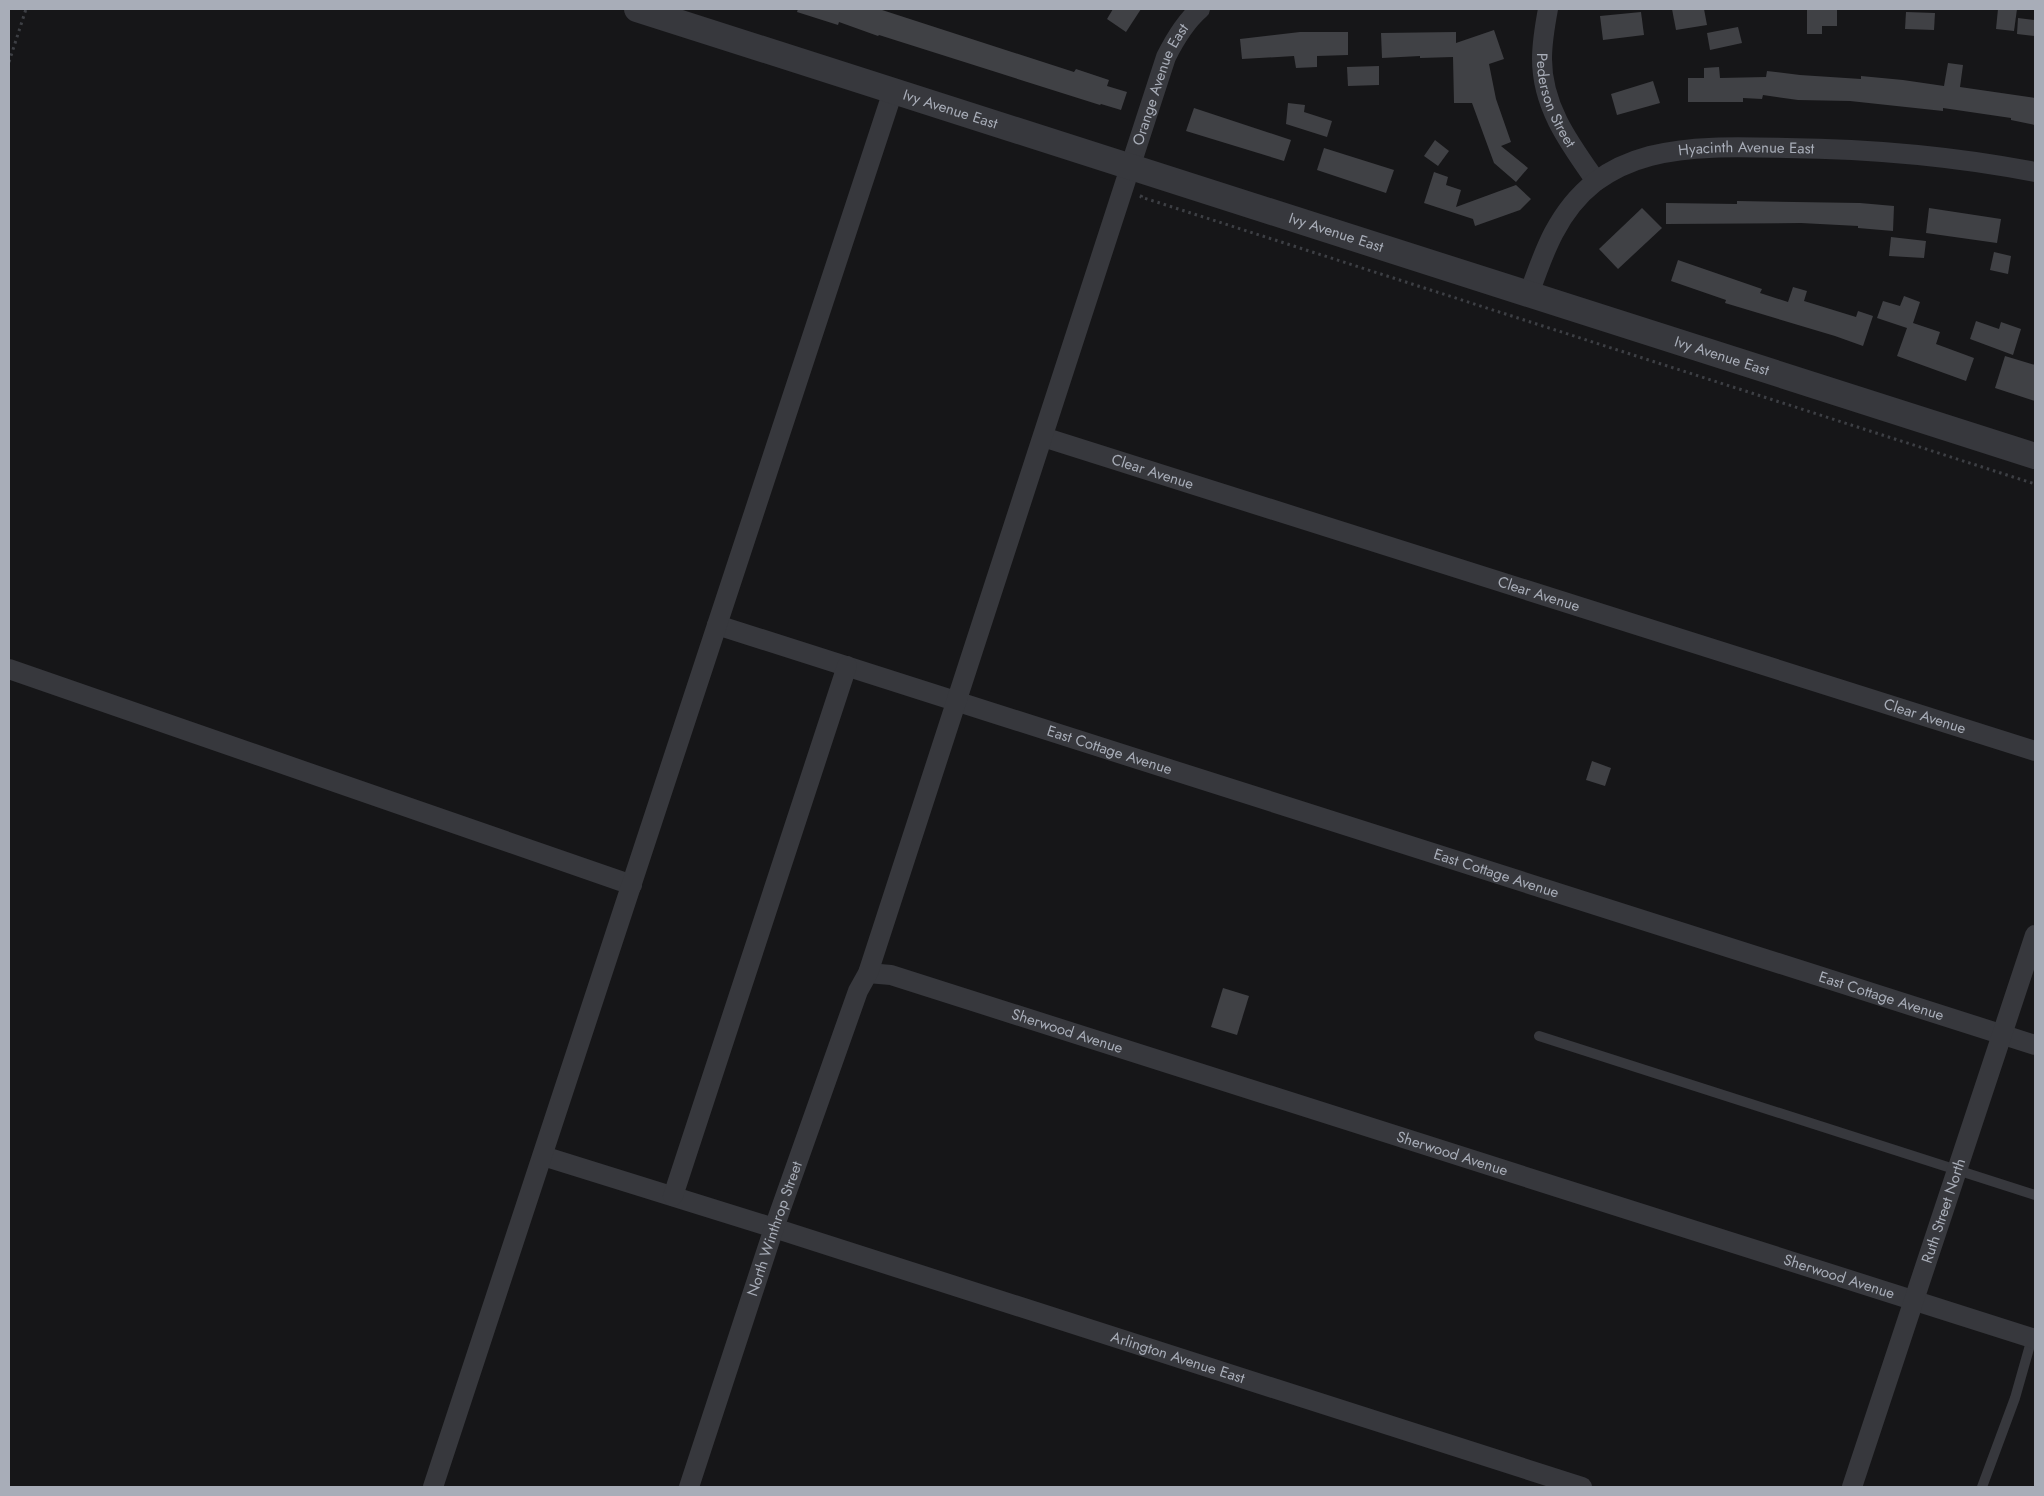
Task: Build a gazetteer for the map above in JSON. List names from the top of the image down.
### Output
{
  "streets": {
    "street": [
      "Orange Avenue East",
      "Pederson Street",
      "Ivy Avenue East",
      "Hyacinth Avenue East",
      "Clear Avenue",
      "East Cottage Avenue",
      "Sherwood Avenue",
      "Ruth Street North",
      "North Winthrop Street",
      "Arlington Avenue East"
    ]
  },
  "crossings": [
    ["Orange Avenue East", "Ivy Avenue East"],
    ["Orange Avenue East", "Clear Avenue"],
    ["Orange Avenue East", "East Cottage Avenue"],
    ["Orange Avenue East", "North Winthrop Street"],
    ["Pederson Street", "Hyacinth Avenue East"],
    ["Ivy Avenue East", "Hyacinth Avenue East"],
    ["East Cottage Avenue", "Ruth Street North"],
    ["East Cottage Avenue", "North Winthrop Street"],
    ["Sherwood Avenue", "Ruth Street North"],
    ["Sherwood Avenue", "North Winthrop Street"],
    ["North Winthrop Street", "Arlington Avenue East"]
  ]
}
